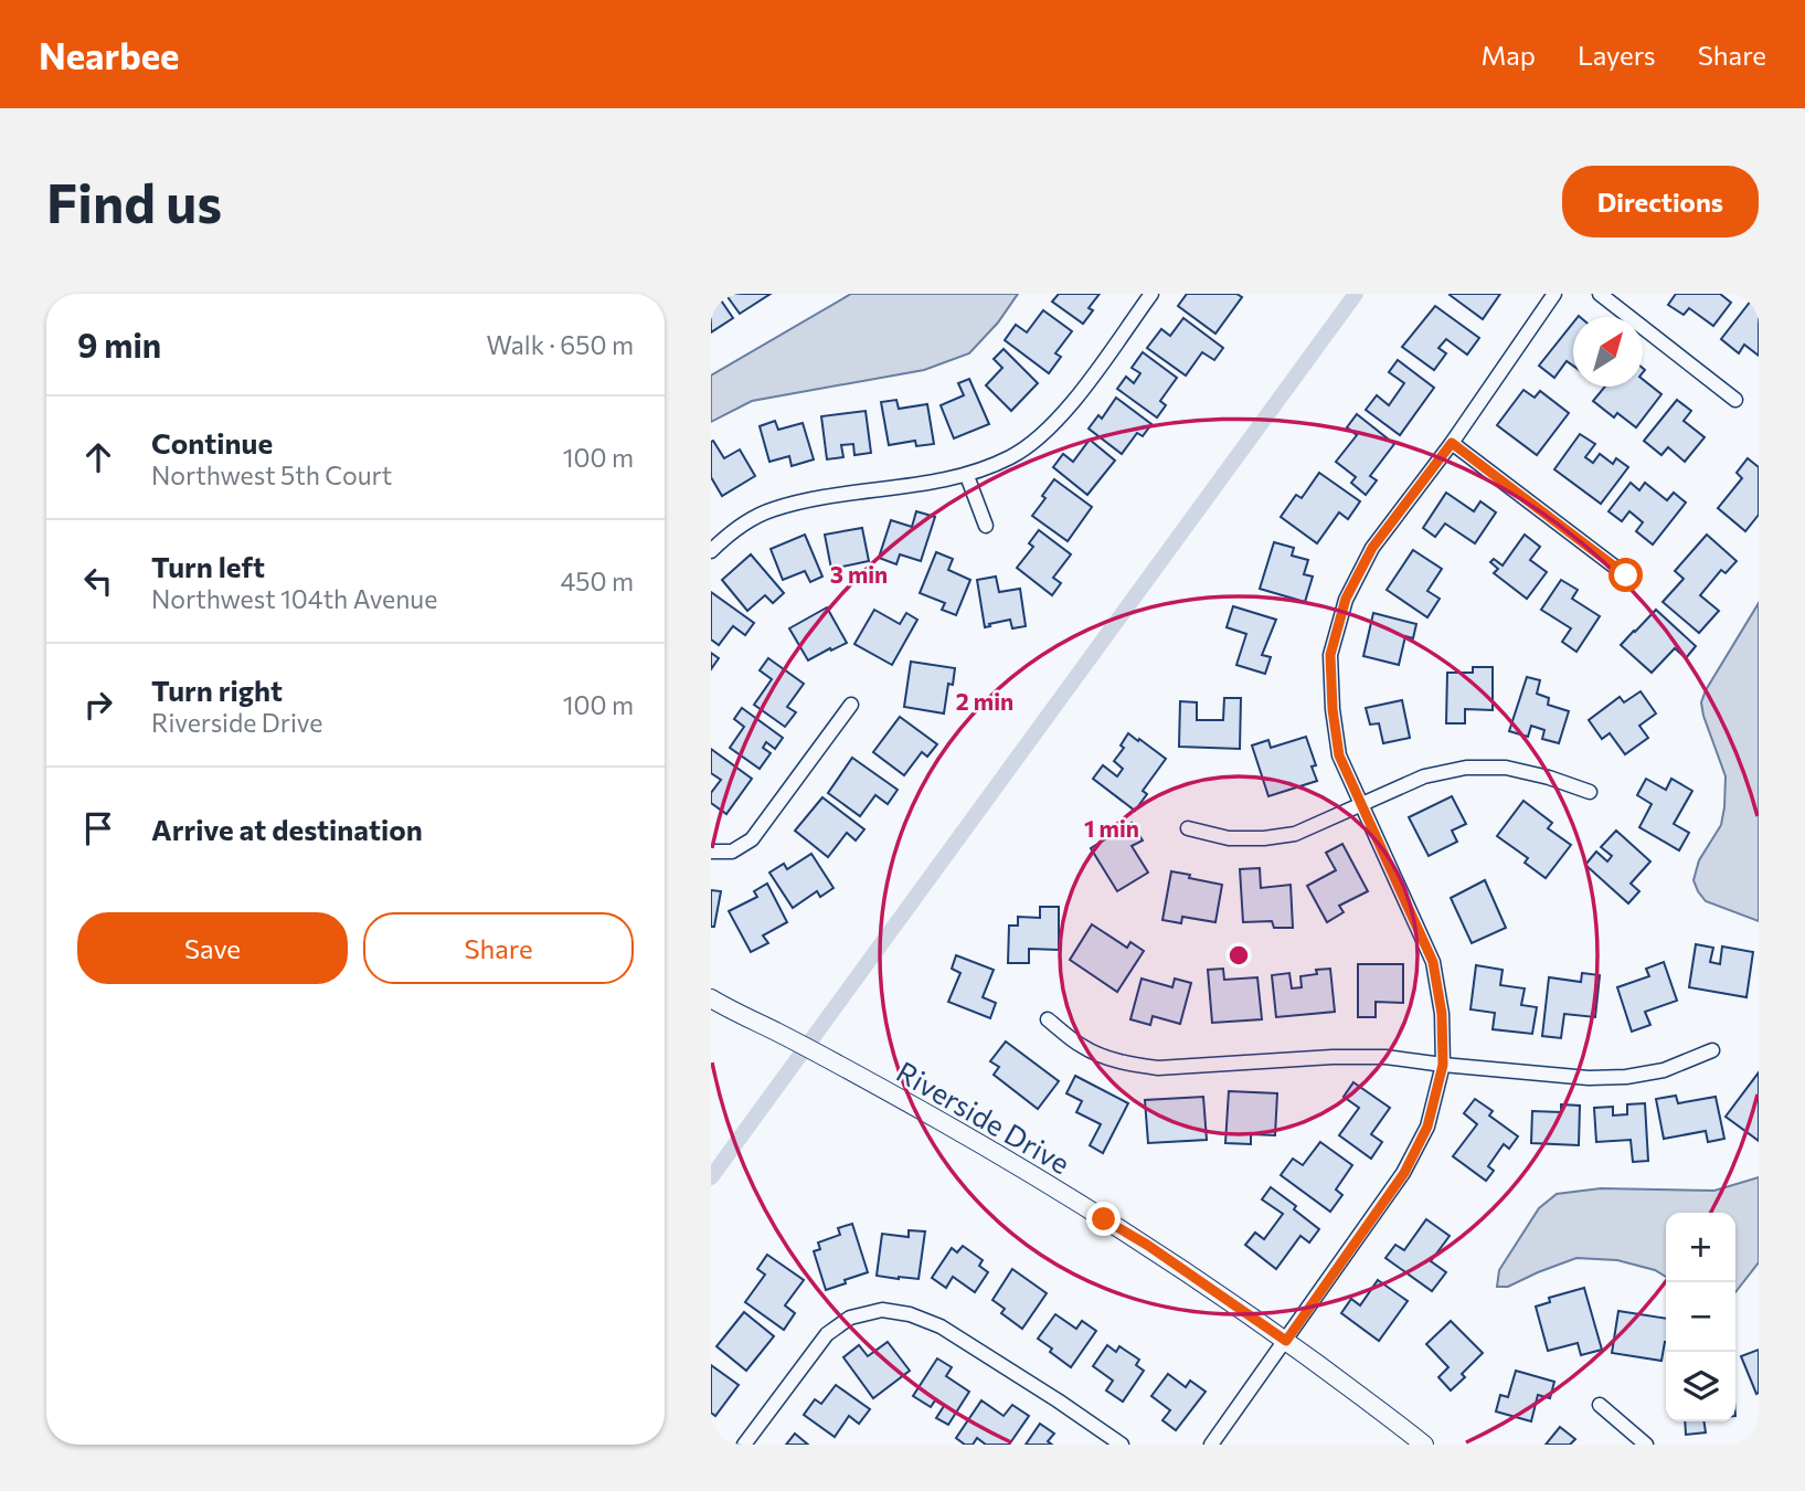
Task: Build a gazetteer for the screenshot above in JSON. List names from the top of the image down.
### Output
{
  "streets": {
    "street": ["Riverside Drive"]
  },
  "north": "top right",
  "page": {
    "header": "Nearbee",
    "nav": ["Map", "Layers", "Share"],
    "buttons": [
      "Directions",
      ["Save", "Share"]
    ],
    "title": "Find us",
    "heading": ["9 min", "Walk · 650 m"],
    "list": [
      ["Continue", "Northwest 5th Court", "100 m"],
      ["Turn left", "Northwest 104th Avenue", "450 m"],
      ["Turn right", "Riverside Drive", "100 m"],
      "Arrive at destination"
    ],
    "map_buttons": ["+", "−"]
  },
  "rings": ["3 min", "2 min", "1 min"]
}
